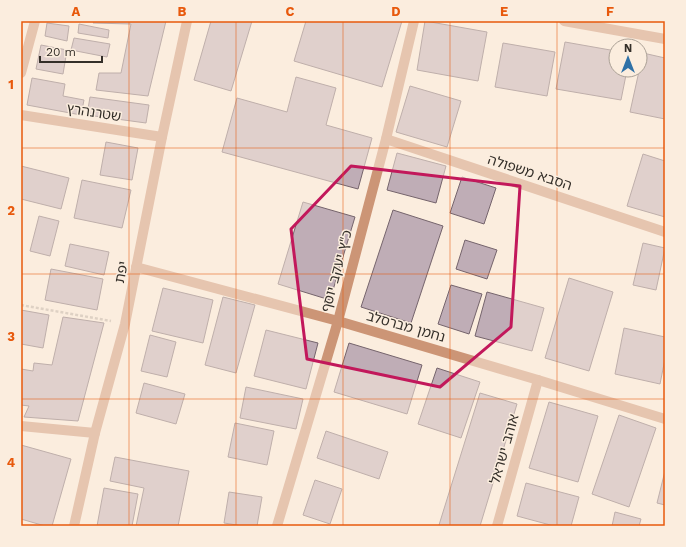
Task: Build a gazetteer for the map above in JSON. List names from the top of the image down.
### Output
{
  "streets": {
    "street": [
      "שטרנהרץ",
      "הסבא משפולה",
      "כ\"ץ יעקב יוסף",
      "יפת",
      "נחמן מברסלב",
      "אוהב ישראל"
    ]
  },
  "crossings": [
    ["שטרנהרץ", "יפת"],
    ["הסבא משפולה", "כ\"ץ יעקב יוסף"],
    ["כ\"ץ יעקב יוסף", "נחמן מברסלב"],
    ["יפת", "נחמן מברסלב"],
    ["נחמן מברסלב", "אוהב ישראל"]
  ],
  "scale_bar": "20 m",
  "north": "top",
  "grid": {
    "columns": [
      "A",
      "B",
      "C",
      "D",
      "E",
      "F"
    ],
    "rows": [
      "1",
      "2",
      "3",
      "4"
    ]
  }
}
